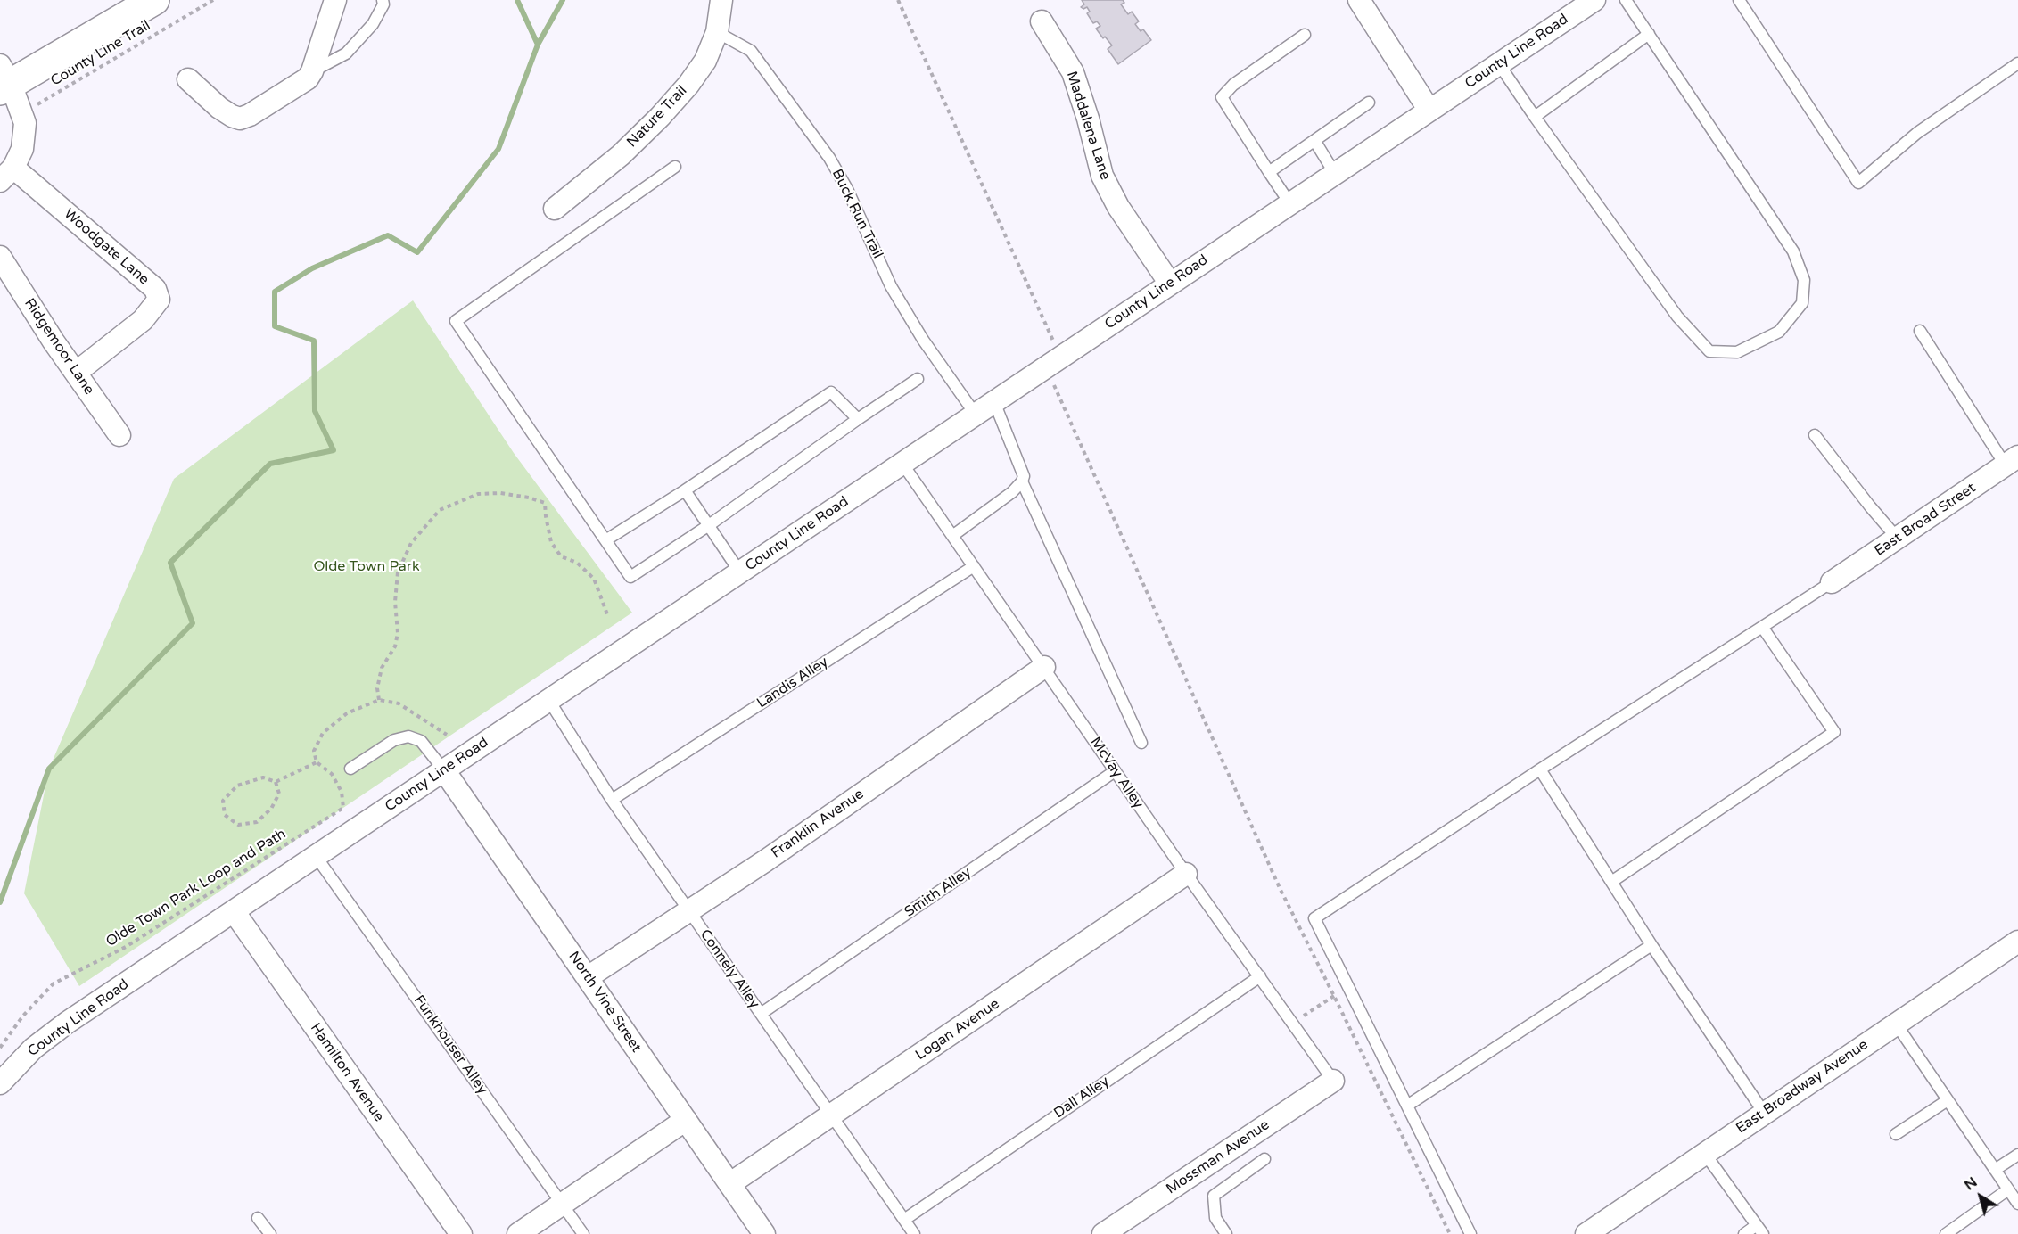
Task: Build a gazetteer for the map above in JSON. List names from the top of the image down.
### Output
{
  "streets": {
    "street": [
      "County Line Road",
      "Nature Trail",
      "Maddalena Lane",
      "Woodgate Lane",
      "Ridgemoor Lane",
      "East Broad Street",
      "Franklin Avenue",
      "North Vine Street",
      "Logan Avenue",
      "Hamilton Avenue",
      "East Broadway Avenue",
      "Mossman Avenue"
    ],
    "lane": [
      "Buck Run Trail",
      "Landis Alley",
      "McVay Alley",
      "Smith Alley",
      "Connely Alley",
      "Funkhouser Alley",
      "Dall Alley"
    ],
    "path": ["County Line Trail", "Olde Town Park Loop and Path"]
  },
  "crossings": [
    ["County Line Road", "Maddalena Lane"],
    ["County Line Road", "Buck Run Trail"],
    ["County Line Road", "McVay Alley"],
    ["County Line Road", "Connely Alley"],
    ["County Line Road", "North Vine Street"],
    ["County Line Road", "Funkhouser Alley"],
    ["County Line Road", "Hamilton Avenue"],
    ["Nature Trail", "Buck Run Trail"],
    ["Woodgate Lane", "Ridgemoor Lane"],
    ["Landis Alley", "McVay Alley"],
    ["Landis Alley", "Connely Alley"],
    ["McVay Alley", "Franklin Avenue"],
    ["McVay Alley", "Smith Alley"],
    ["McVay Alley", "Logan Avenue"],
    ["McVay Alley", "Dall Alley"],
    ["McVay Alley", "Mossman Avenue"],
    ["Franklin Avenue", "Connely Alley"],
    ["Franklin Avenue", "North Vine Street"],
    ["Smith Alley", "Connely Alley"],
    ["Connely Alley", "Logan Avenue"],
    ["Connely Alley", "Dall Alley"],
    ["North Vine Street", "Logan Avenue"]
  ],
  "parks": ["Olde Town Park"],
  "north": "top left"
}
